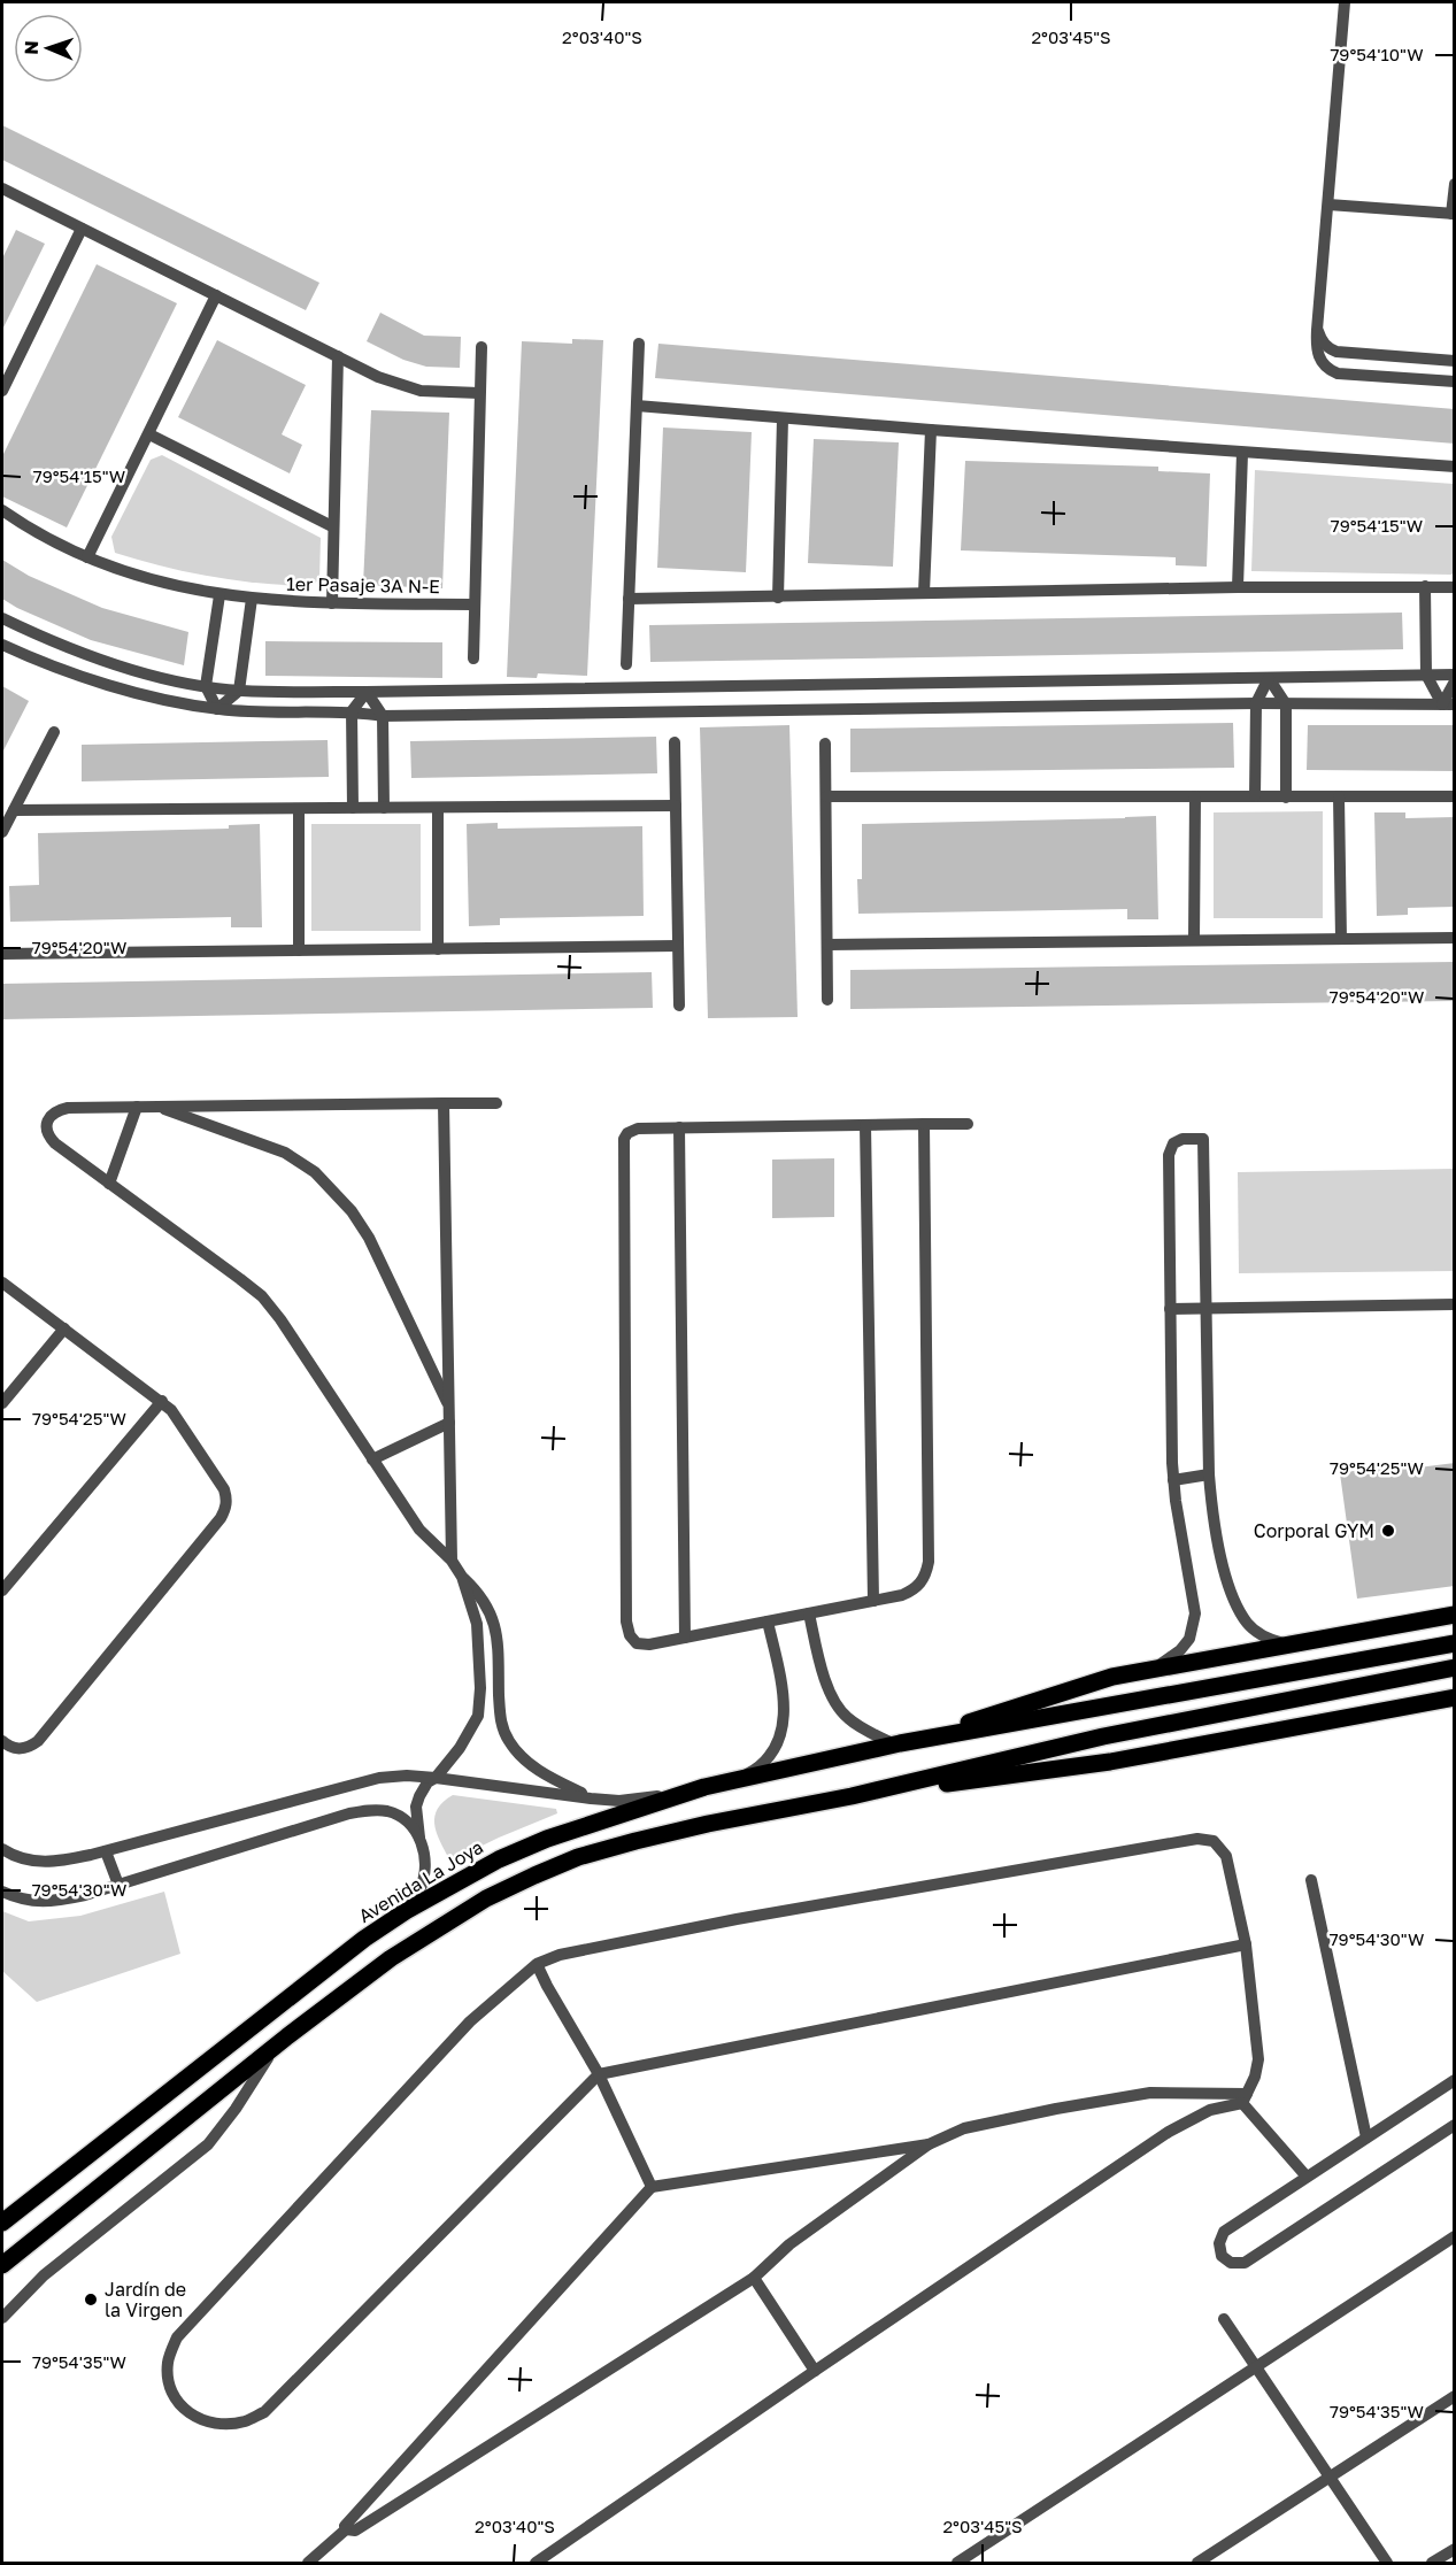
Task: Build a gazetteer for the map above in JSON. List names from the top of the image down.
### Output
{
  "streets": {
    "main road": ["Avenida La Joya"],
    "street": ["1er Pasaje 3A N-E"]
  },
  "places": ["Corporal GYM", "Jardín de la Virgen"],
  "north": "left",
  "coordinates": [
    "2°03'40\"S",
    "2°03'45\"S",
    "79°54'10\"W",
    "79°54'15\"W",
    "79°54'20\"W",
    "79°54'25\"W",
    "79°54'30\"W",
    "79°54'35\"W"
  ]
}
